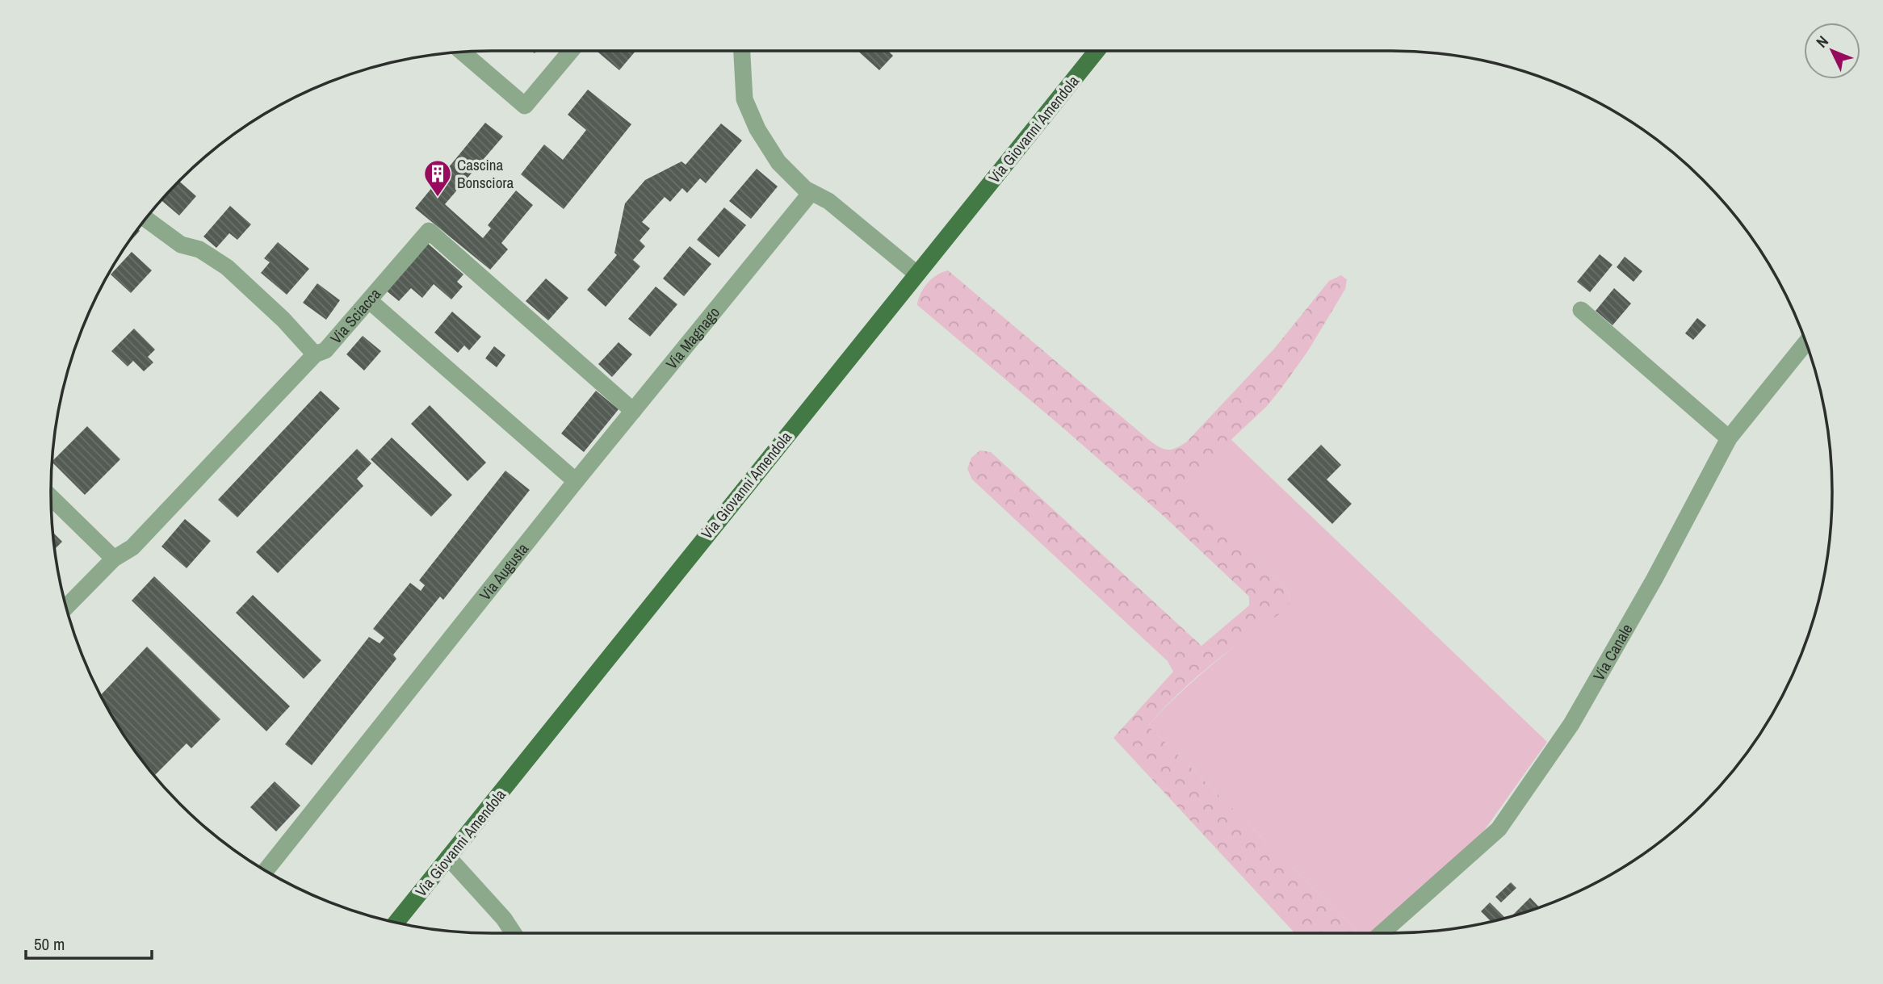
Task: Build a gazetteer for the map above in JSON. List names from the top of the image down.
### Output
{
  "streets": {
    "main road": ["Via Giovanni Amendola"],
    "street": [
      "Via Sciacca",
      "Via Magnago",
      "Via Augusta",
      "Via Canale"
    ]
  },
  "crossings": [
    ["Via Sciacca", "Via Magnago"],
    ["Via Magnago", "Via Augusta"]
  ],
  "places": {
    "building": ["Cascina Bonsciora"]
  },
  "scale_bar": "50 m",
  "north": "top left"
}
